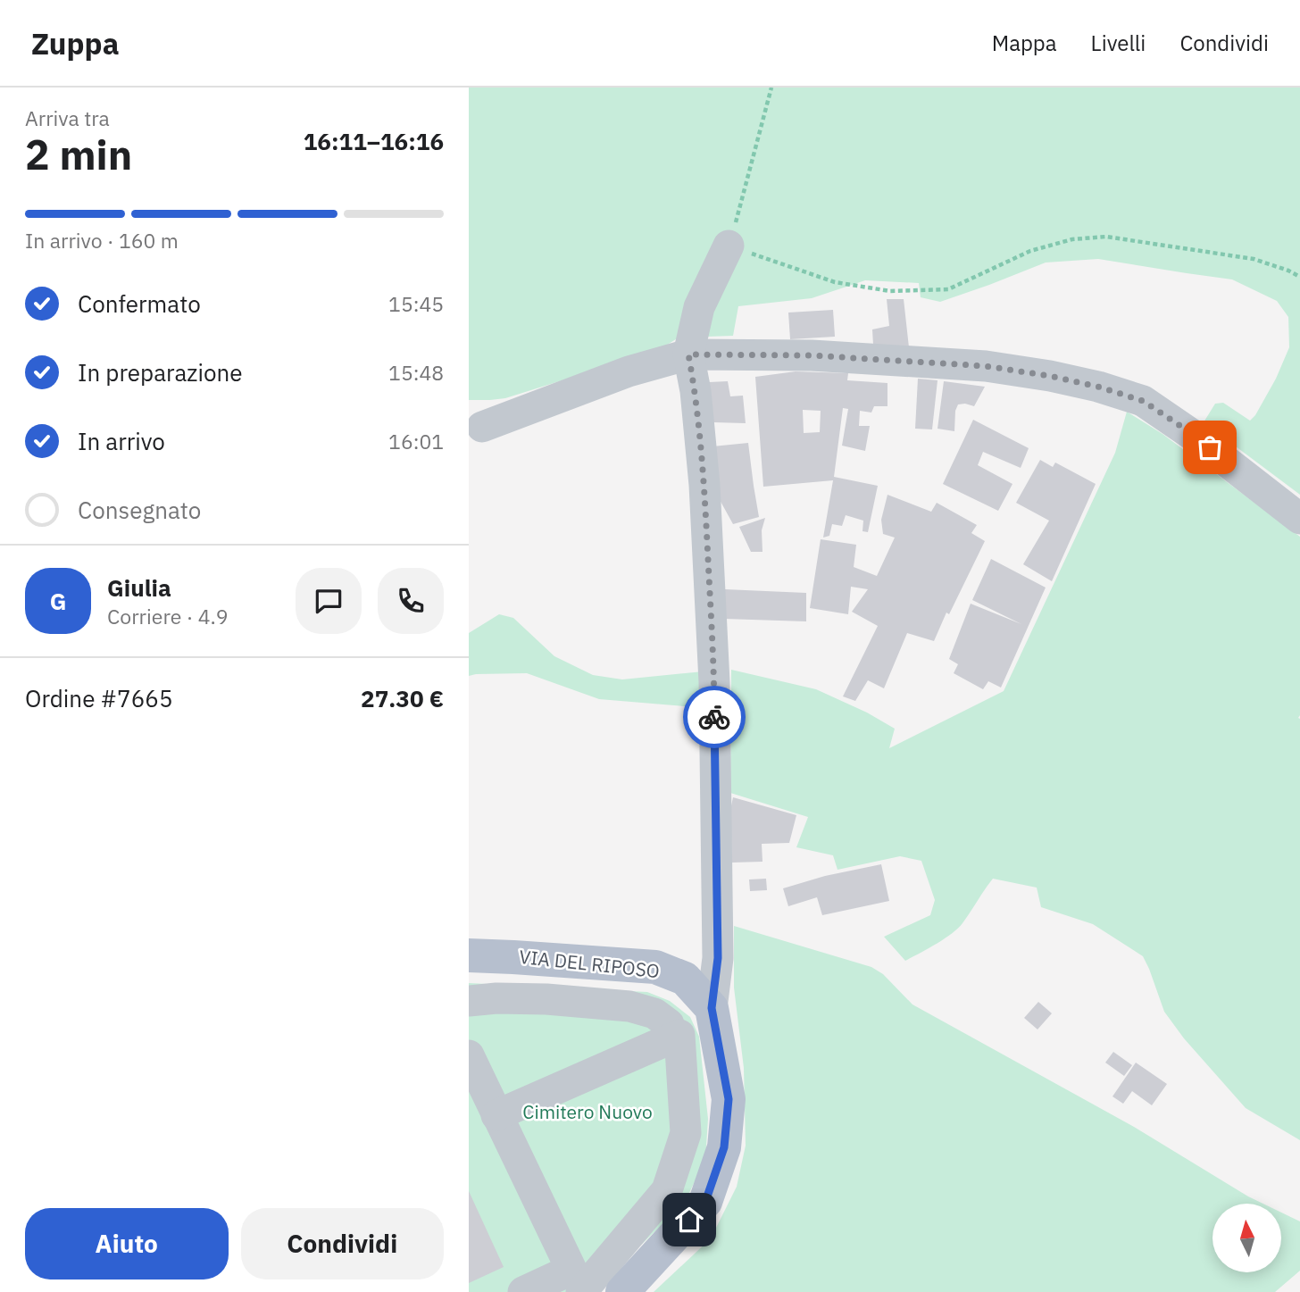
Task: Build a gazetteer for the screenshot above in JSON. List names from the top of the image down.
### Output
{
  "streets": {
    "main road": ["VIA DEL RIPOSO"]
  },
  "parks": ["Cimitero Nuovo"],
  "north": "top",
  "page": {
    "header": "Zuppa",
    "nav": ["Mappa", "Livelli", "Condividi"],
    "heading": ["2 min", "Arriva tra", "16:11–16:16"],
    "panel": [
      "Giulia",
      "Corriere · 4.9",
      "Ordine #7665",
      "27.30 €"
    ],
    "bar": "In arrivo · 160 m",
    "list": [
      ["Confermato", "15:45"],
      ["In preparazione", "15:48"],
      ["In arrivo", "16:01"],
      "Consegnato"
    ],
    "round": "G",
    "buttons": ["Aiuto", "Condividi"]
  }
}
